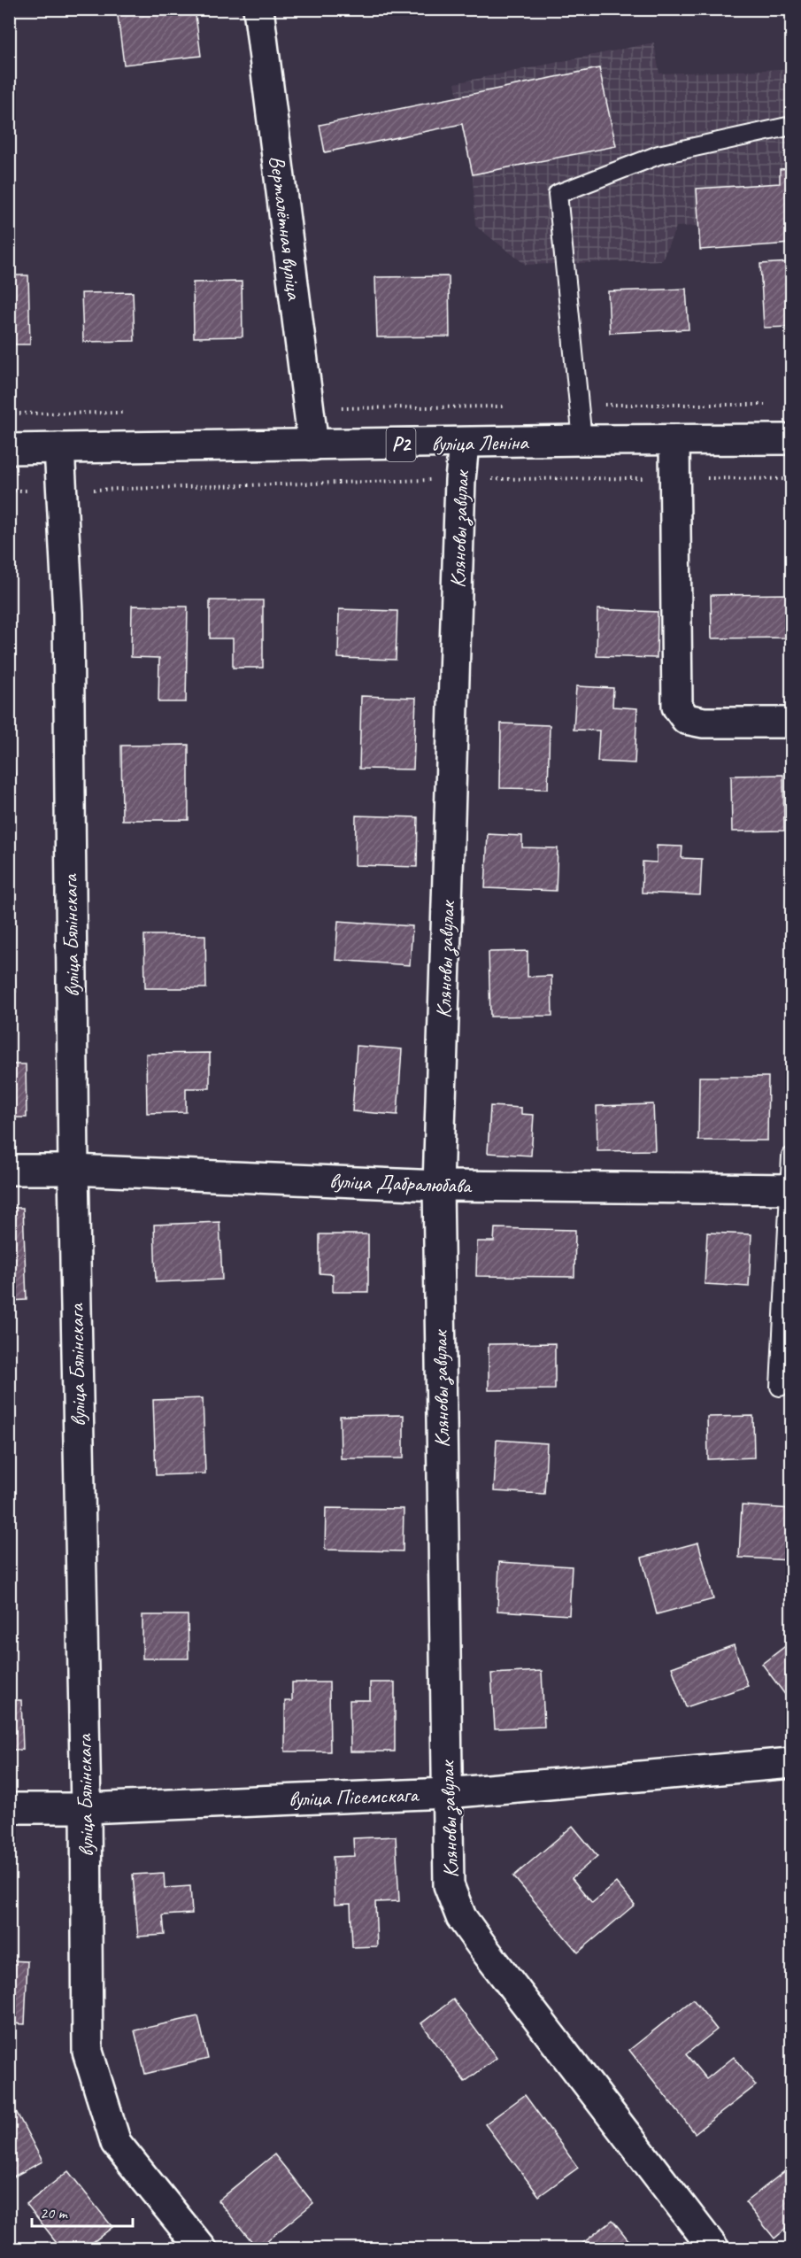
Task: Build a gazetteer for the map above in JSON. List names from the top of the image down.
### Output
{
  "streets": {
    "street": [
      "Верталётная вуліца",
      "вуліца Леніна",
      "Р2",
      "Кляновы завулак",
      "вуліца Бялінскага",
      "вуліца Дабралюбава",
      "вуліца Пісемскага"
    ]
  },
  "crossings": [
    ["Верталётная вуліца", "вуліца Леніна"],
    ["вуліца Леніна", "Кляновы завулак"],
    ["вуліца Леніна", "вуліца Бялінскага"],
    ["Кляновы завулак", "вуліца Дабралюбава"],
    ["Кляновы завулак", "вуліца Пісемскага"],
    ["вуліца Бялінскага", "вуліца Дабралюбава"],
    ["вуліца Бялінскага", "вуліца Пісемскага"]
  ],
  "scale_bar": "20 m"
}
